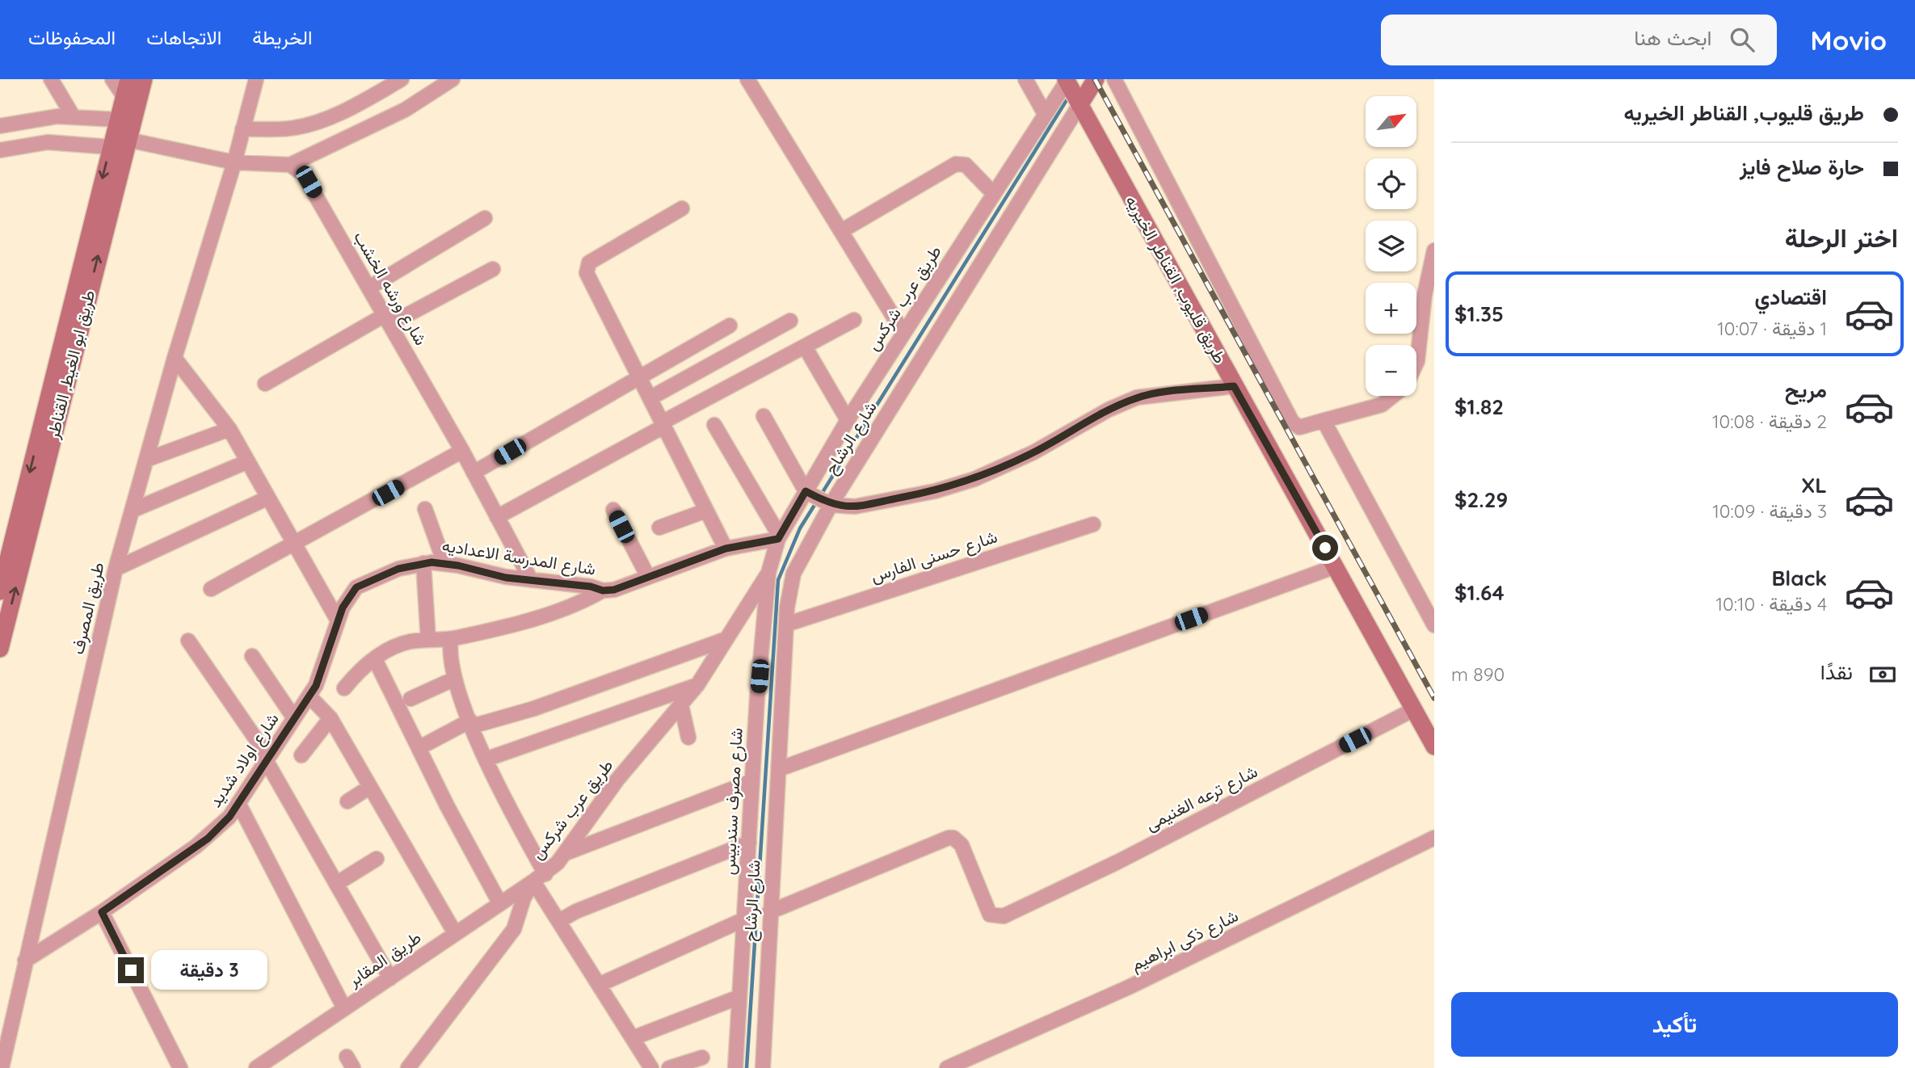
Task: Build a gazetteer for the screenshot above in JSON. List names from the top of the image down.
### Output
{
  "streets": {
    "main road": ["طريق قليوب, القناطر الخيريه", "طريق ابو الغيط, القناطر"],
    "street": [
      "شارع ورشه الخشب",
      "طريق عرب شركس",
      "شارع الرشاح",
      "شارع حسنى الفارس",
      "شارع المدرسة الاعداديه",
      "طريق المصرف",
      "شارع اولاد شديد",
      "شارع ترعه الغنيمى",
      "شارع مصرف سندبيس",
      "شارع ذكى ابراهيم",
      "طريق المقابر"
    ]
  },
  "crossings": [
    ["طريق قليوب, القناطر الخيريه", "طريق عرب شركس"],
    ["طريق قليوب, القناطر الخيريه", "شارع الرشاح"],
    ["طريق قليوب, القناطر الخيريه", "شارع ترعه الغنيمى"],
    ["شارع ورشه الخشب", "شارع المدرسة الاعداديه"],
    ["طريق عرب شركس", "شارع المدرسة الاعداديه"],
    ["طريق عرب شركس", "شارع مصرف سندبيس"],
    ["طريق عرب شركس", "طريق المقابر"],
    ["شارع الرشاح", "شارع حسنى الفارس"],
    ["شارع الرشاح", "شارع ترعه الغنيمى"],
    ["شارع المدرسة الاعداديه", "شارع اولاد شديد"],
    ["شارع المدرسة الاعداديه", "شارع مصرف سندبيس"],
    ["طريق المصرف", "شارع اولاد شديد"]
  ],
  "north": "top right",
  "page": {
    "header": "Movio",
    "search": "ابحث هنا",
    "nav": ["الخريطة", "الاتجاهات", "المحفوظات"],
    "banner": ["طريق قليوب, القناطر الخيريه", "حارة صلاح فايز"],
    "map_buttons": ["+", "−"],
    "heading": "اختر الرحلة",
    "list": [
      {
        "name": "اقتصادي",
        "note": "1 دقيقة · 10:07",
        "value": "$1.35"
      },
      {
        "name": "مريح",
        "note": "2 دقيقة · 10:08",
        "value": "$1.82"
      },
      {
        "name": "XL",
        "note": "3 دقيقة · 10:09",
        "value": "$2.29"
      },
      {
        "name": "Black",
        "note": "4 دقيقة · 10:10",
        "value": "$1.64"
      }
    ],
    "pay": ["نقدًا", "890 m"],
    "bubble": "3 دقيقة",
    "buttons": "تأكيد"
  }
}
